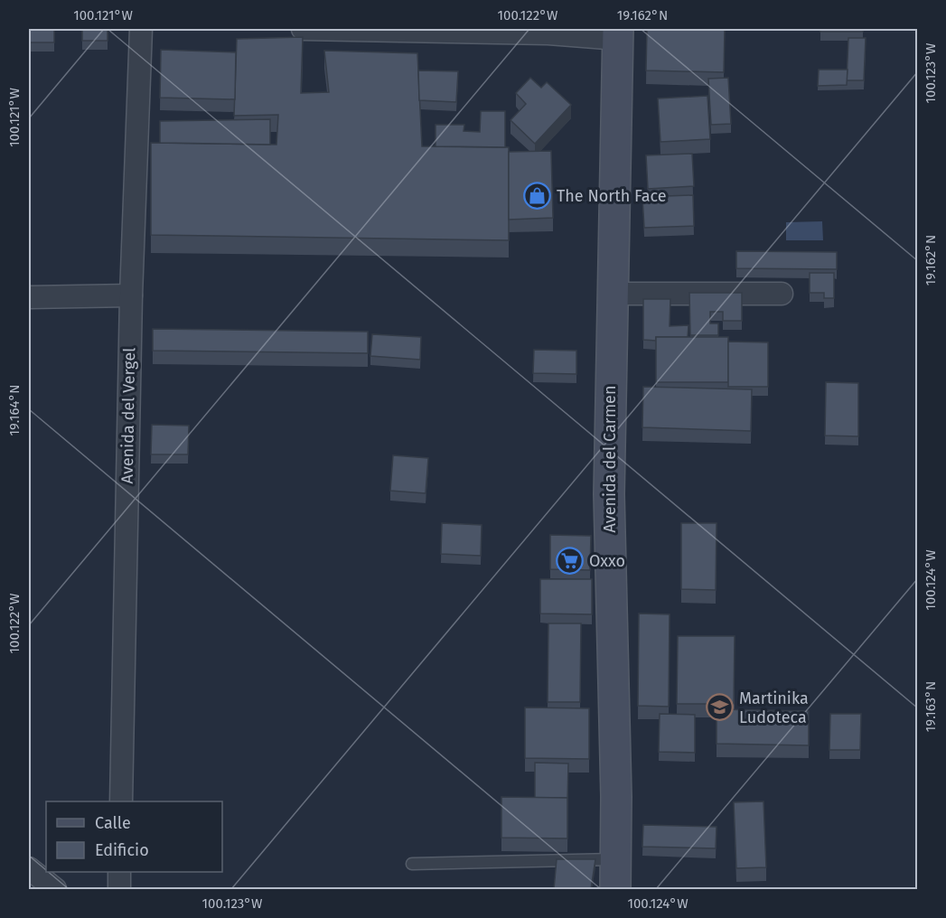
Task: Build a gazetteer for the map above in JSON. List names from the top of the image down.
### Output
{
  "streets": {
    "street": ["Avenida del Vergel", "Avenida del Carmen"]
  },
  "places": {
    "shop": ["The North Face"],
    "supermarket": ["Oxxo"],
    "school or university": ["Martinika Ludoteca"]
  },
  "legend": ["Calle", "Edificio"],
  "coordinates": [
    "100.121°W",
    "100.122°W",
    "19.162°N",
    "100.123°W",
    "19.164°N",
    "100.124°W",
    "19.163°N"
  ]
}
